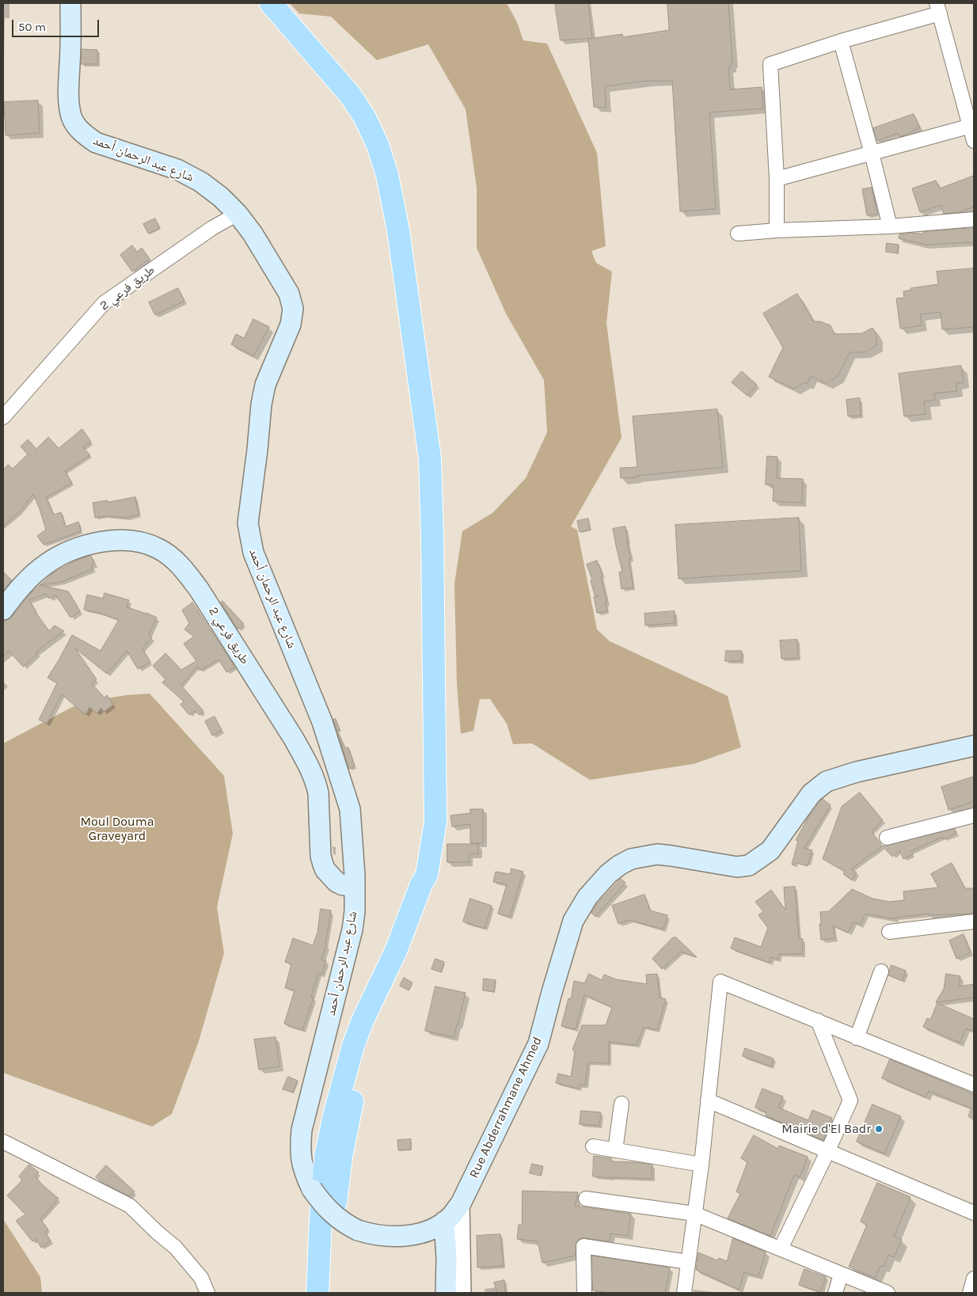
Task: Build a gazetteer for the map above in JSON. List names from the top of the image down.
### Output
{
  "streets": {
    "main road": ["شارع عبد الرحمان أحمد", "طريق فرعي 2", "Rue Abderrahmane Ahmed"]
  },
  "crossings": [
    ["شارع عبد الرحمان أحمد", "طريق فرعي 2"],
    ["شارع عبد الرحمان أحمد", "Rue Abderrahmane Ahmed"]
  ],
  "parks": ["Moul Douma Graveyard"],
  "places": ["Mairie d'El Badr"],
  "scale_bar": "50 m"
}
